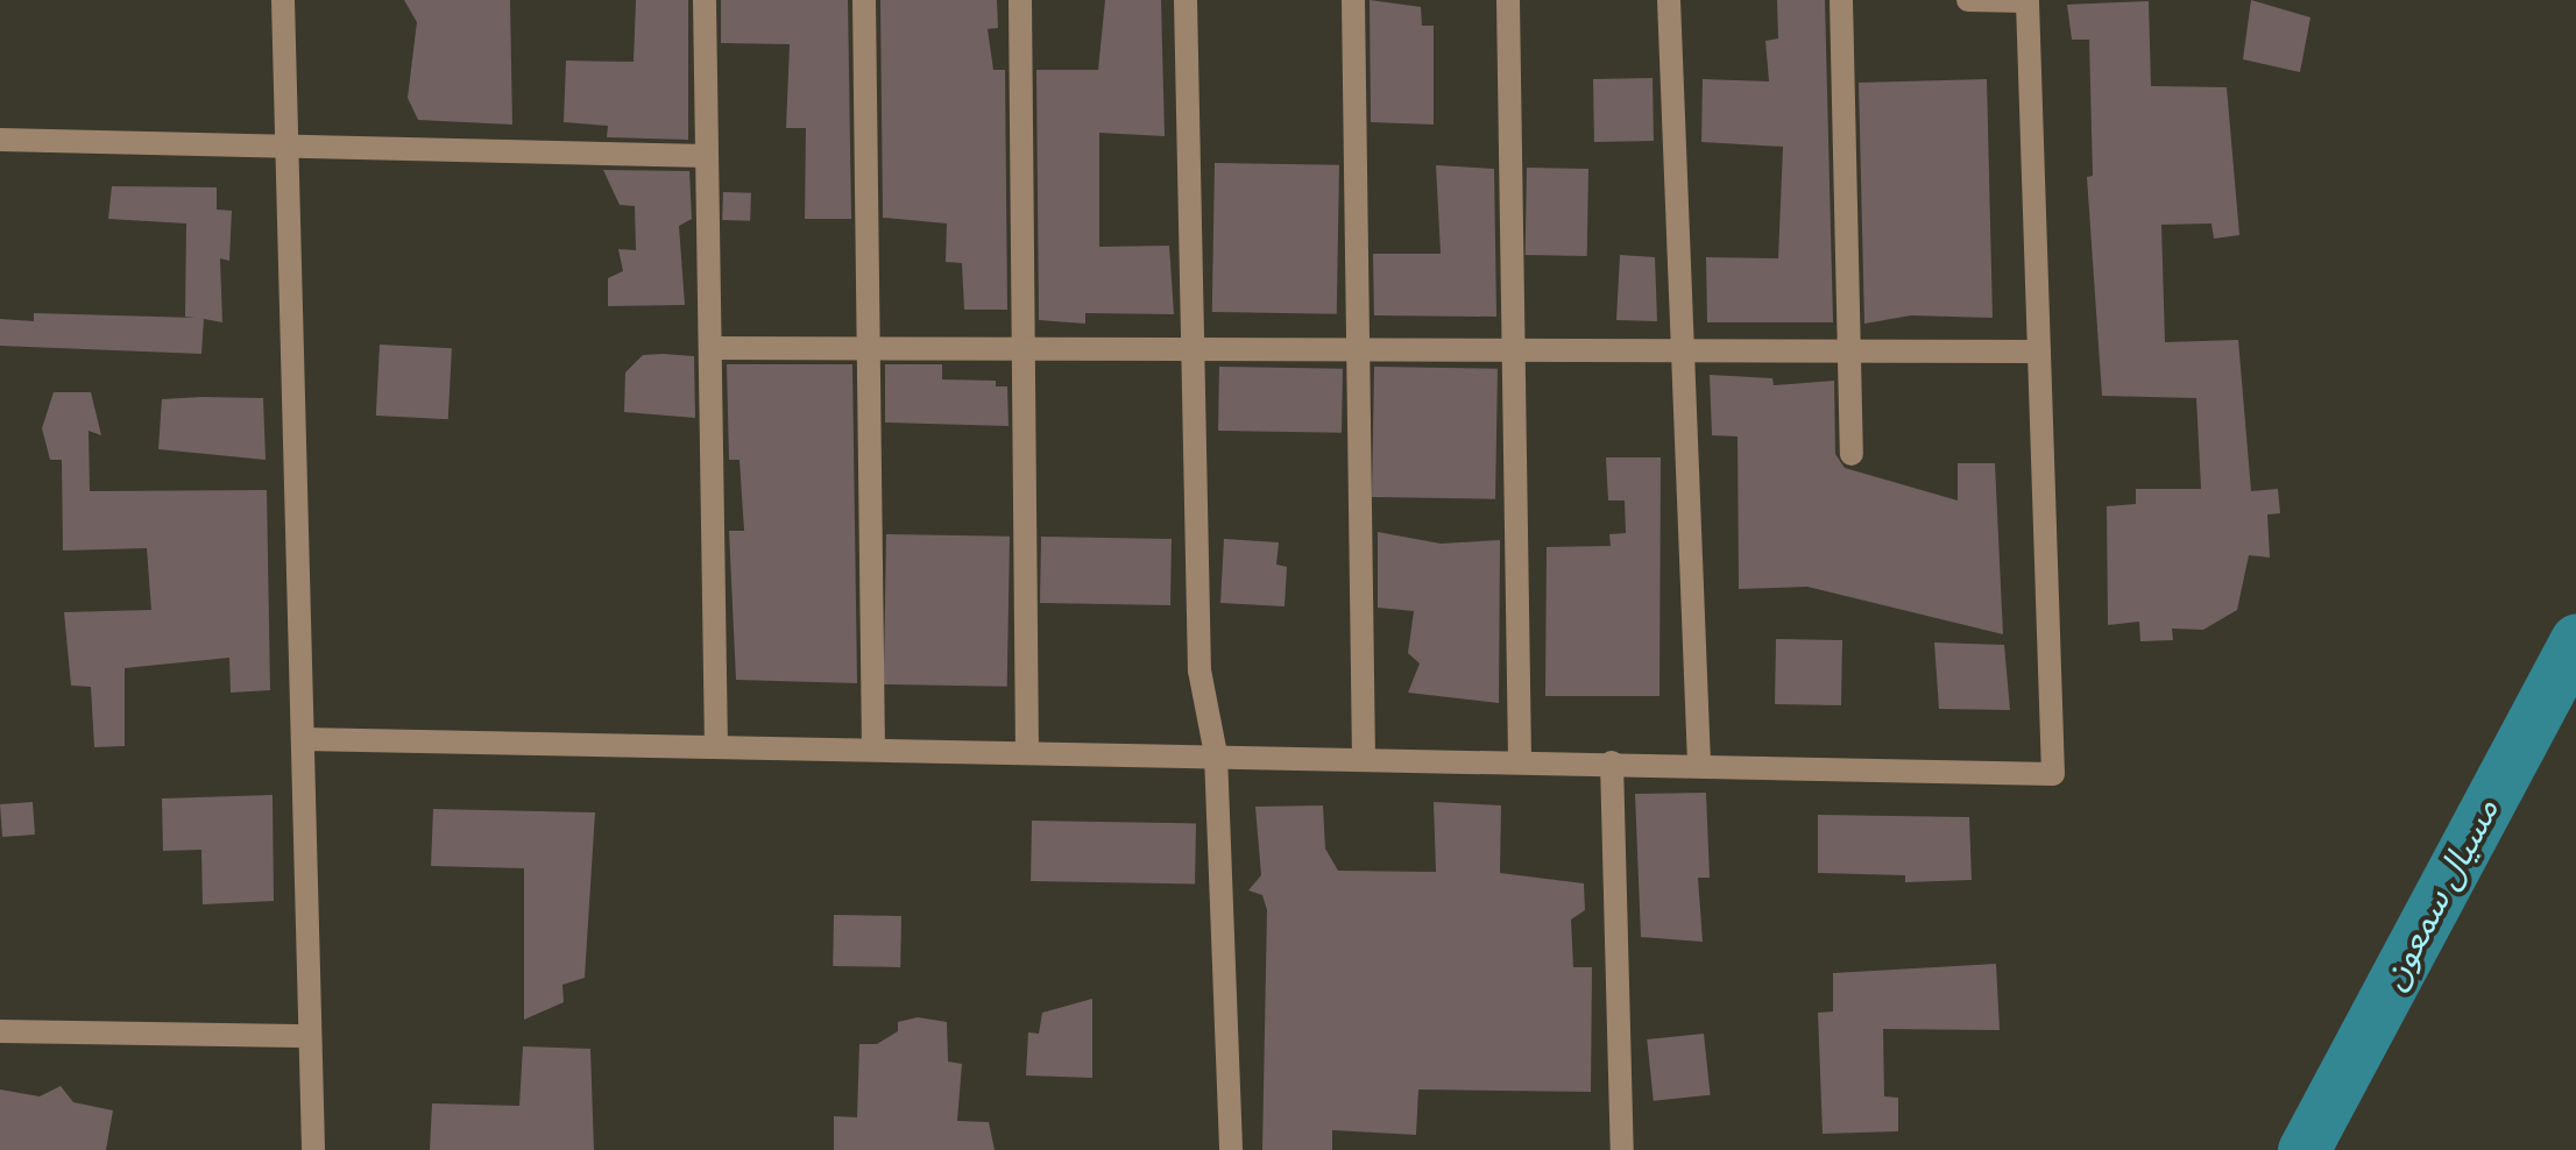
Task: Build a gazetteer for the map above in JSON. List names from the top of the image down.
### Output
{
  "water": ["مسيال سمعون"]
}
